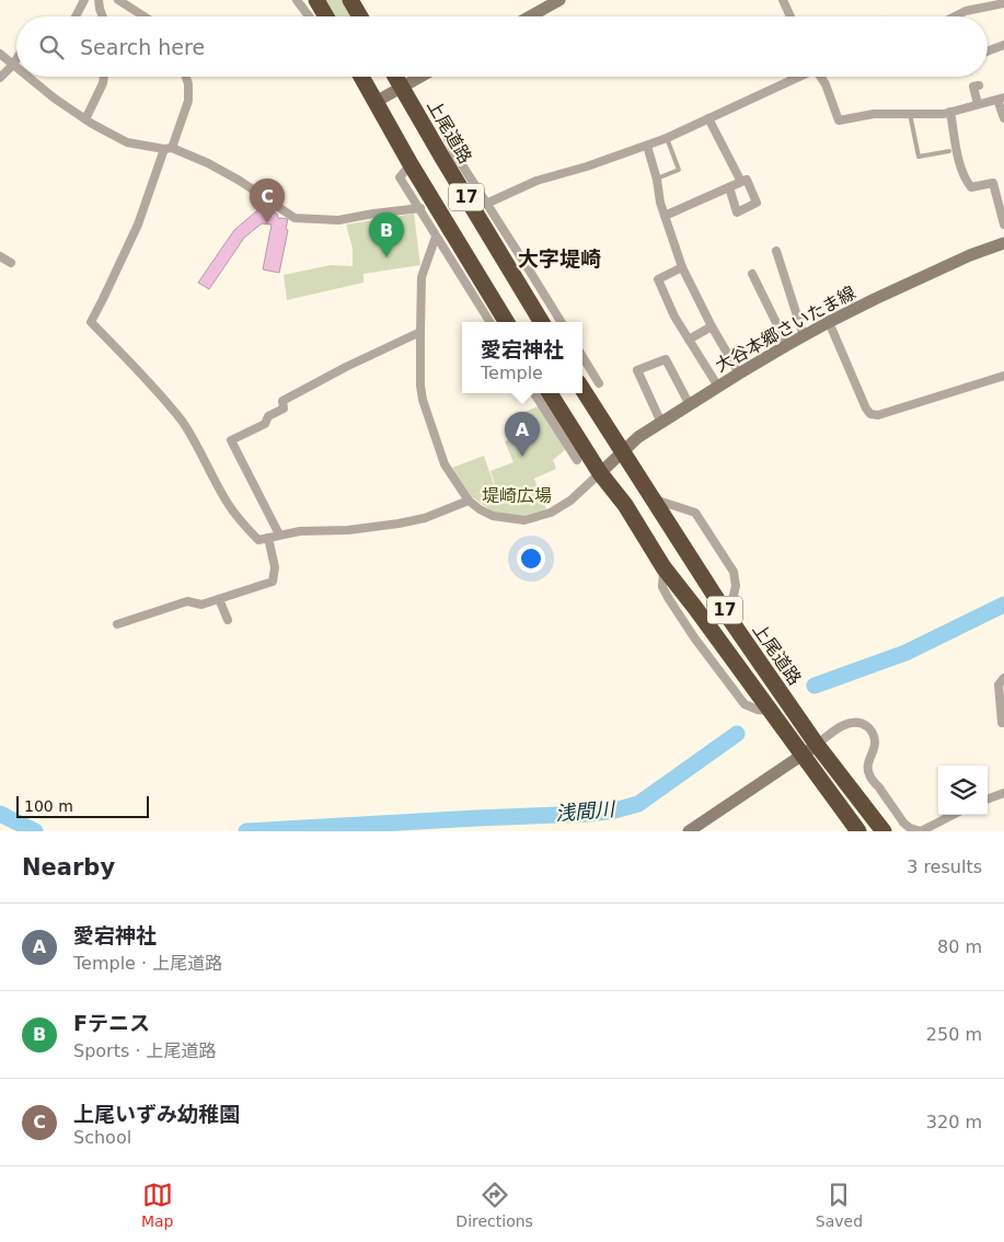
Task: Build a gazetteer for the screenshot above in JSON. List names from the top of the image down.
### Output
{
  "streets": {
    "highway": ["上尾道路", "17"],
    "main road": ["大谷本郷さいたま線"]
  },
  "crossings": [
    ["上尾道路", "大谷本郷さいたま線"],
    ["17", "大谷本郷さいたま線"]
  ],
  "districts": ["大字堤崎"],
  "water": ["浅間川"],
  "parks": ["堤崎広場"],
  "scale_bar": "100 m",
  "page": {
    "search": "Search here",
    "pins": ["C", "B", "A"],
    "popup": ["愛宕神社", "Temple"],
    "scale": "100 m",
    "heading": ["Nearby", "3 results"],
    "list": [
      {
        "mark": "A",
        "name": "愛宕神社",
        "note": "Temple · 上尾道路",
        "value": "80 m"
      },
      {
        "mark": "B",
        "name": "Fテニス",
        "note": "Sports · 上尾道路",
        "value": "250 m"
      },
      {
        "mark": "C",
        "name": "上尾いずみ幼稚園",
        "note": "School",
        "value": "320 m"
      }
    ],
    "nav": ["Map", "Directions", "Saved"]
  }
}
